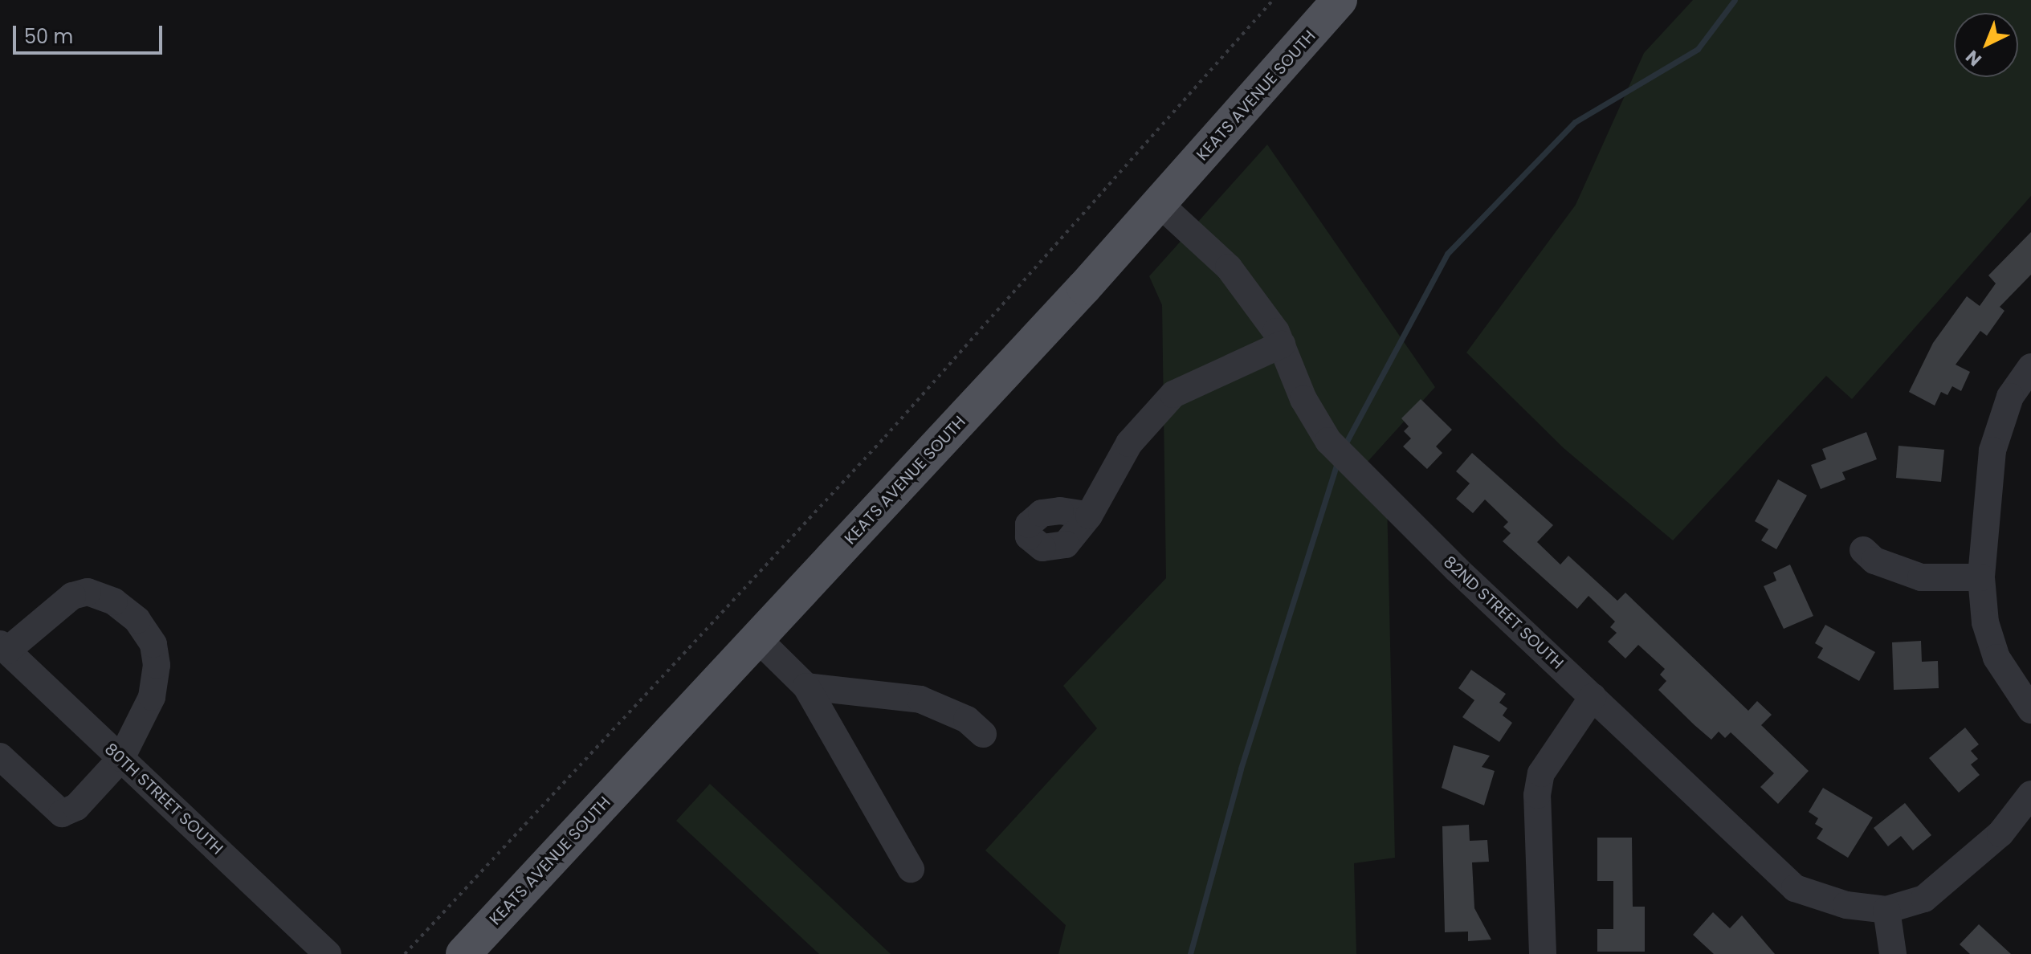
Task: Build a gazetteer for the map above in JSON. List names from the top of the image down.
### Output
{
  "streets": {
    "main road": ["KEATS AVENUE SOUTH"],
    "street": ["82ND STREET SOUTH", "80TH STREET SOUTH"]
  },
  "crossings": [
    ["KEATS AVENUE SOUTH", "82ND STREET SOUTH"]
  ],
  "scale_bar": "50 m",
  "north": "bottom left"
}
